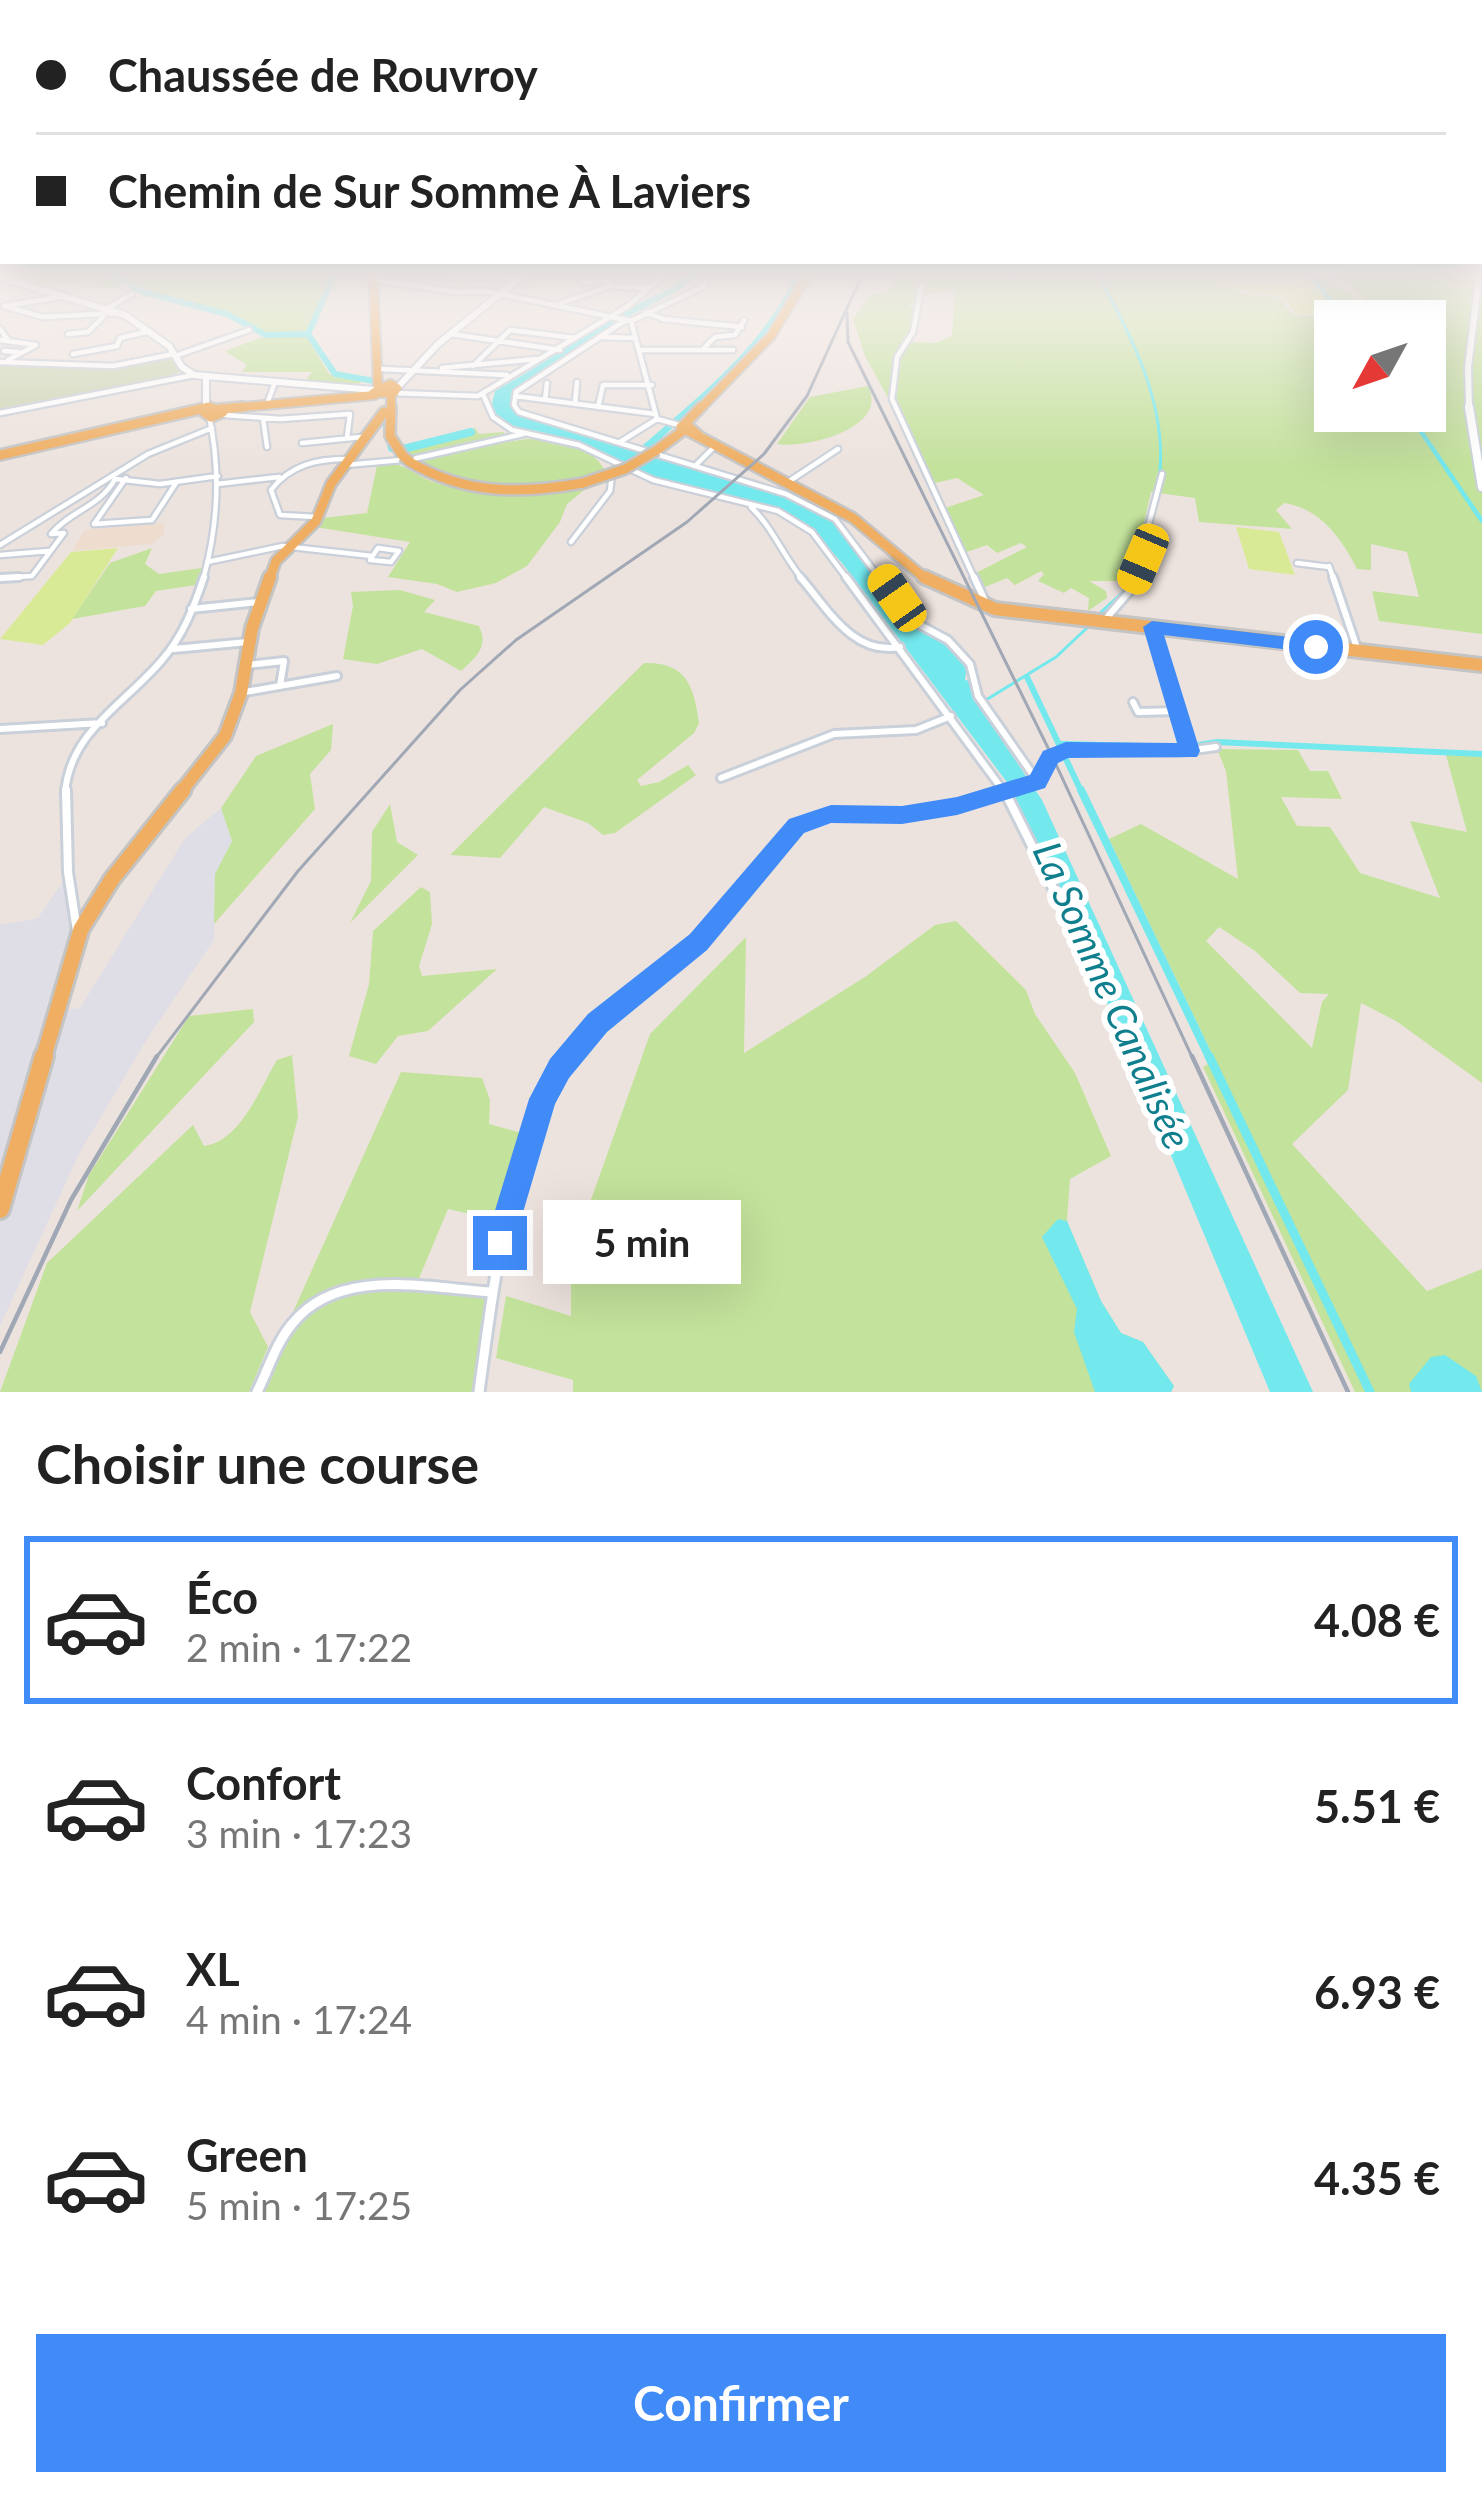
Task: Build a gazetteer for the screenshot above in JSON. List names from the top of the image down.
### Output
{
  "water": ["La Somme Canalisée"],
  "north": "bottom left",
  "page": {
    "banner": ["Chaussée de Rouvroy", "Chemin de Sur Somme À Laviers"],
    "bubble": "5 min",
    "heading": "Choisir une course",
    "list": [
      {
        "name": "Éco",
        "note": "2 min · 17:22",
        "value": "4.08 €"
      },
      {
        "name": "Confort",
        "note": "3 min · 17:23",
        "value": "5.51 €"
      },
      {
        "name": "XL",
        "note": "4 min · 17:24",
        "value": "6.93 €"
      },
      {
        "name": "Green",
        "note": "5 min · 17:25",
        "value": "4.35 €"
      }
    ],
    "buttons": "Confirmer"
  }
}
